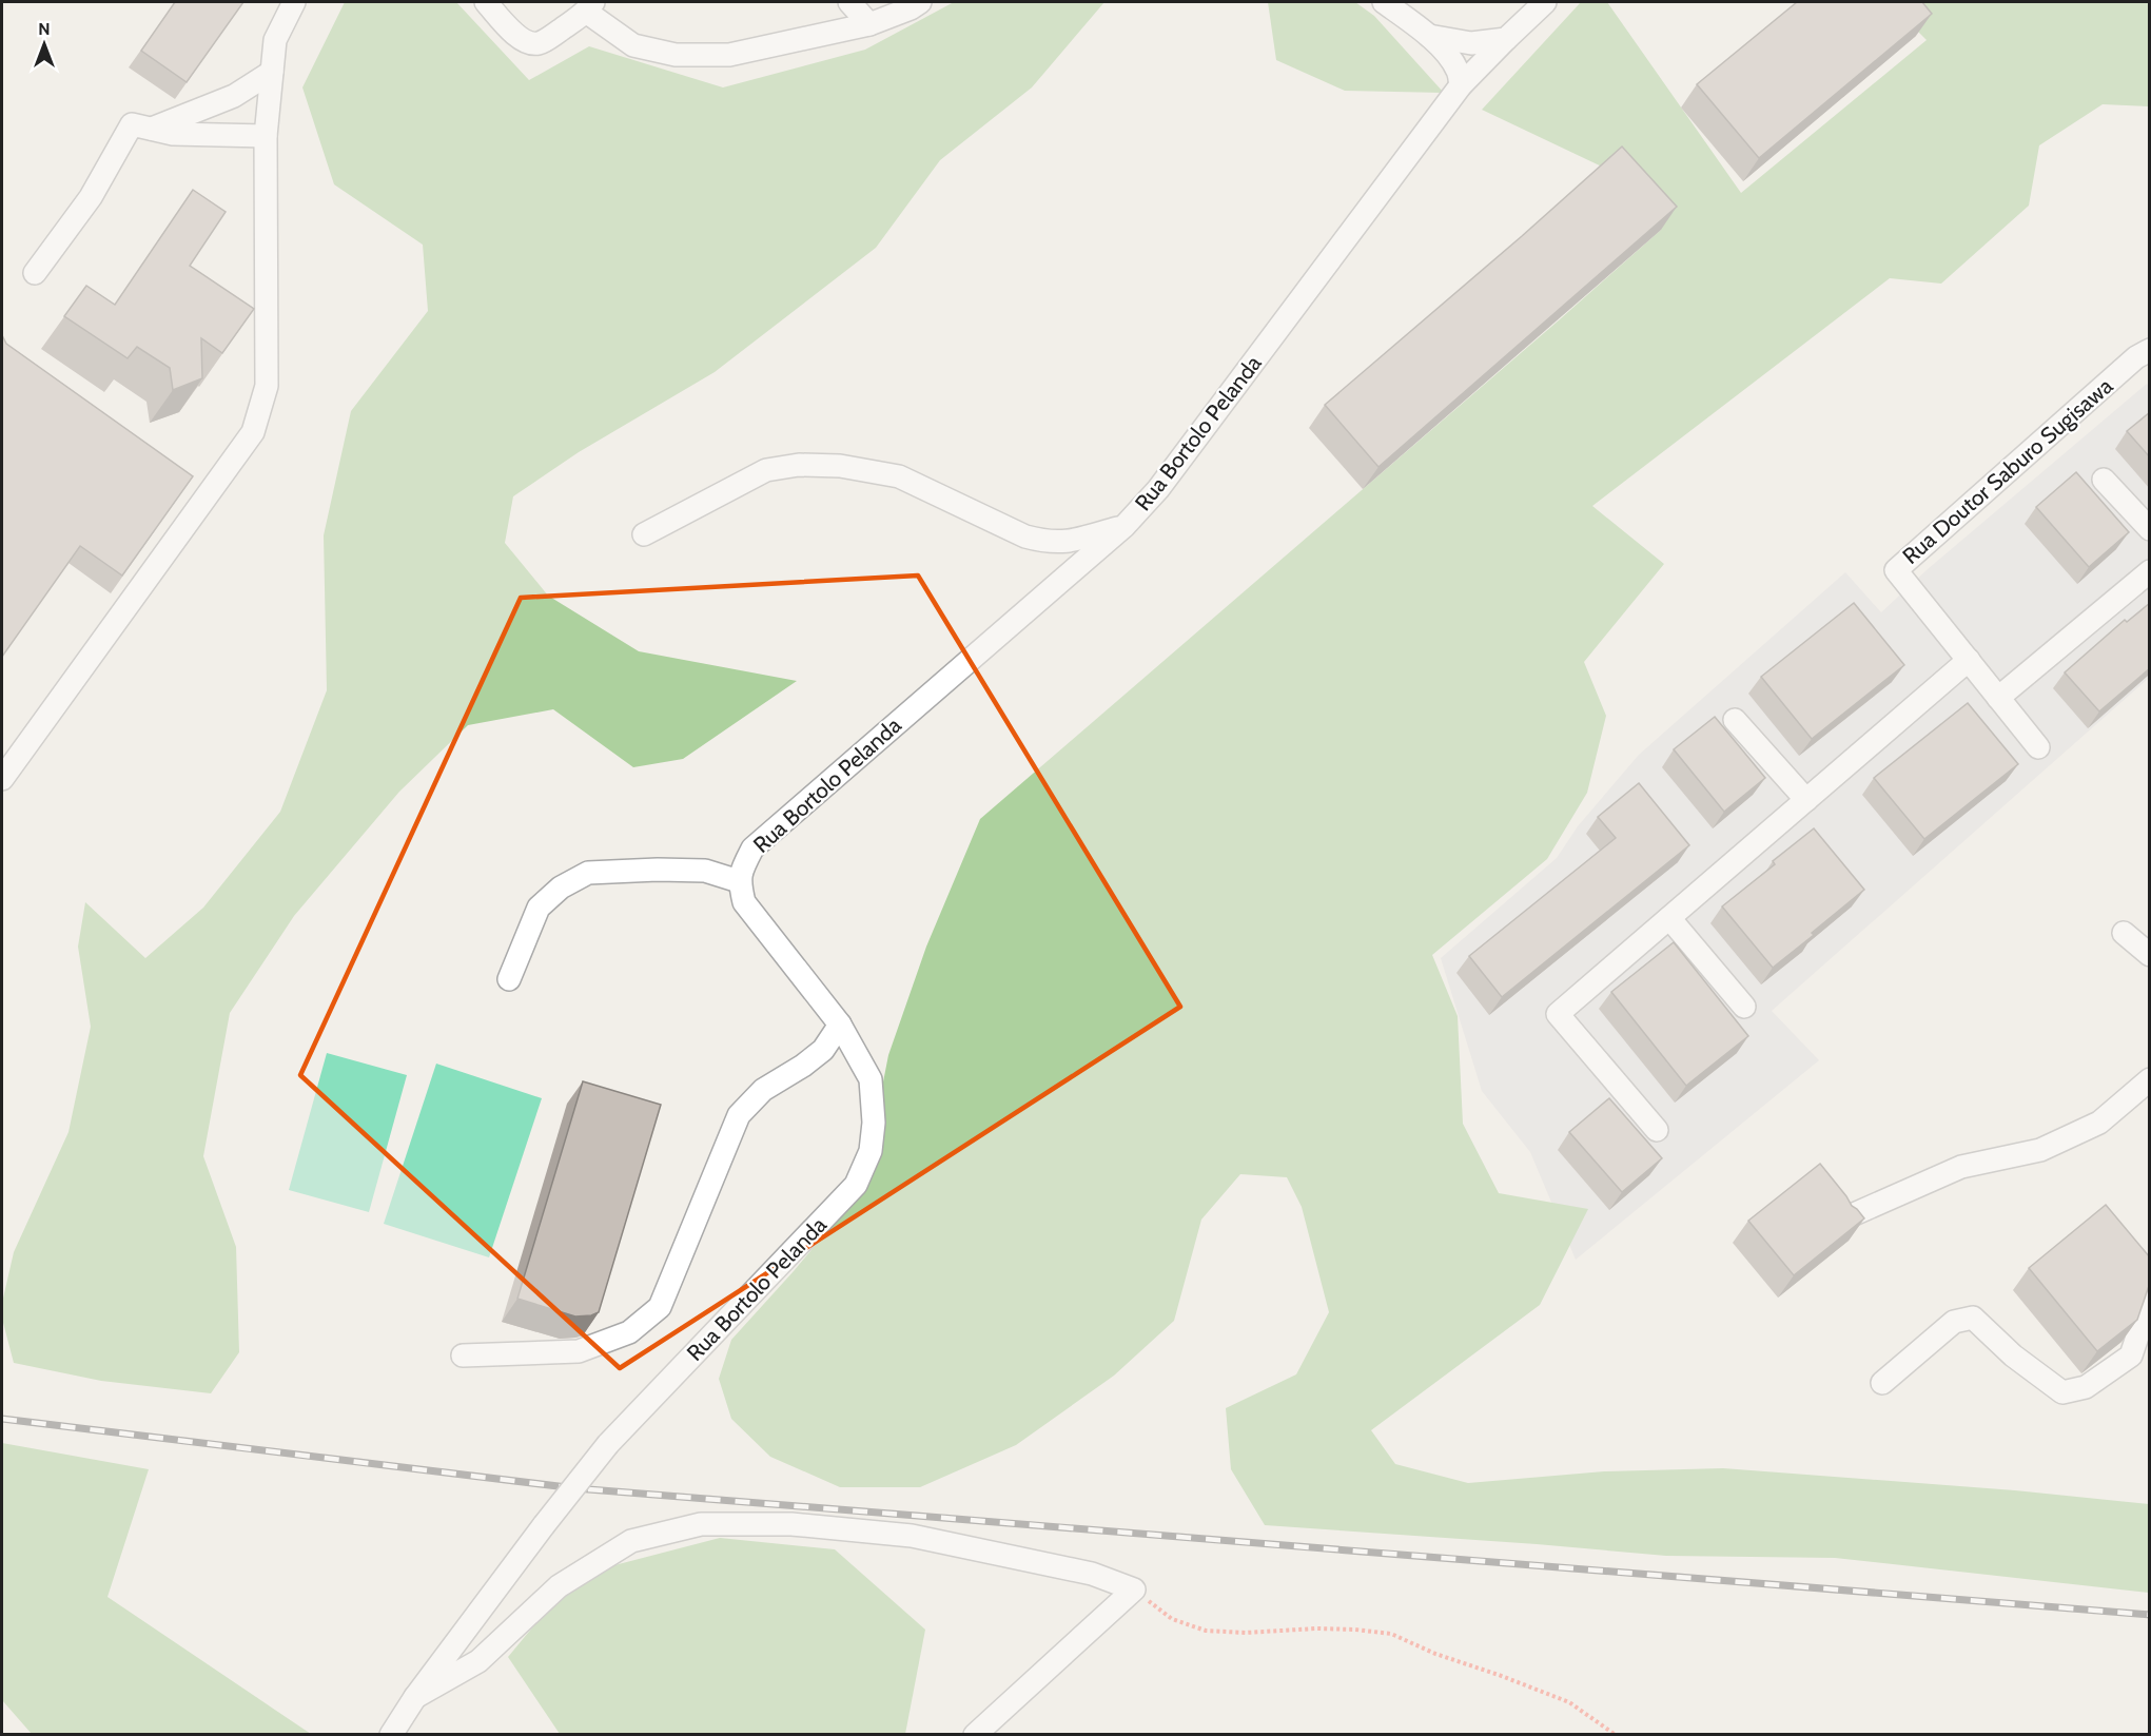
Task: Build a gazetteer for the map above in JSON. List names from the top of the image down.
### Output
{
  "streets": {
    "street": ["Rua Bortolo Pelanda", "Rua Doutor Saburo Sugisawa"]
  },
  "north": "top"
}
